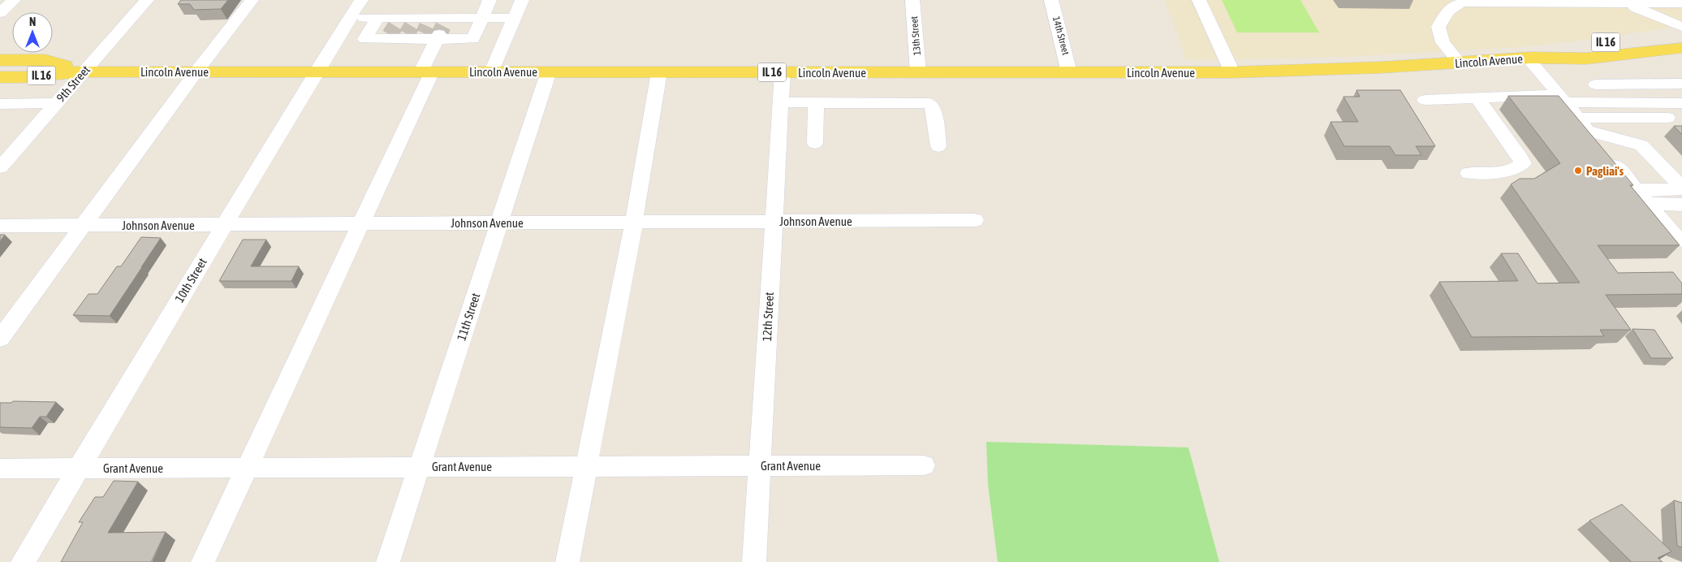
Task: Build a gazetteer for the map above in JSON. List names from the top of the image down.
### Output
{
  "streets": {
    "main road": ["IL 16", "Lincoln Avenue"],
    "street": [
      "13th Street",
      "14th Street",
      "9th Street",
      "Johnson Avenue",
      "10th Street",
      "11th Street",
      "12th Street",
      "Grant Avenue"
    ]
  },
  "crossings": [
    ["13th Street", "Lincoln Avenue"],
    ["14th Street", "Lincoln Avenue"],
    ["Lincoln Avenue", "9th Street"],
    ["Lincoln Avenue", "10th Street"],
    ["Lincoln Avenue", "11th Street"],
    ["Lincoln Avenue", "12th Street"],
    ["Johnson Avenue", "10th Street"],
    ["Johnson Avenue", "11th Street"],
    ["Johnson Avenue", "12th Street"],
    ["10th Street", "Grant Avenue"],
    ["11th Street", "Grant Avenue"],
    ["12th Street", "Grant Avenue"]
  ],
  "places": ["Pagliai's"],
  "north": "top"
}
